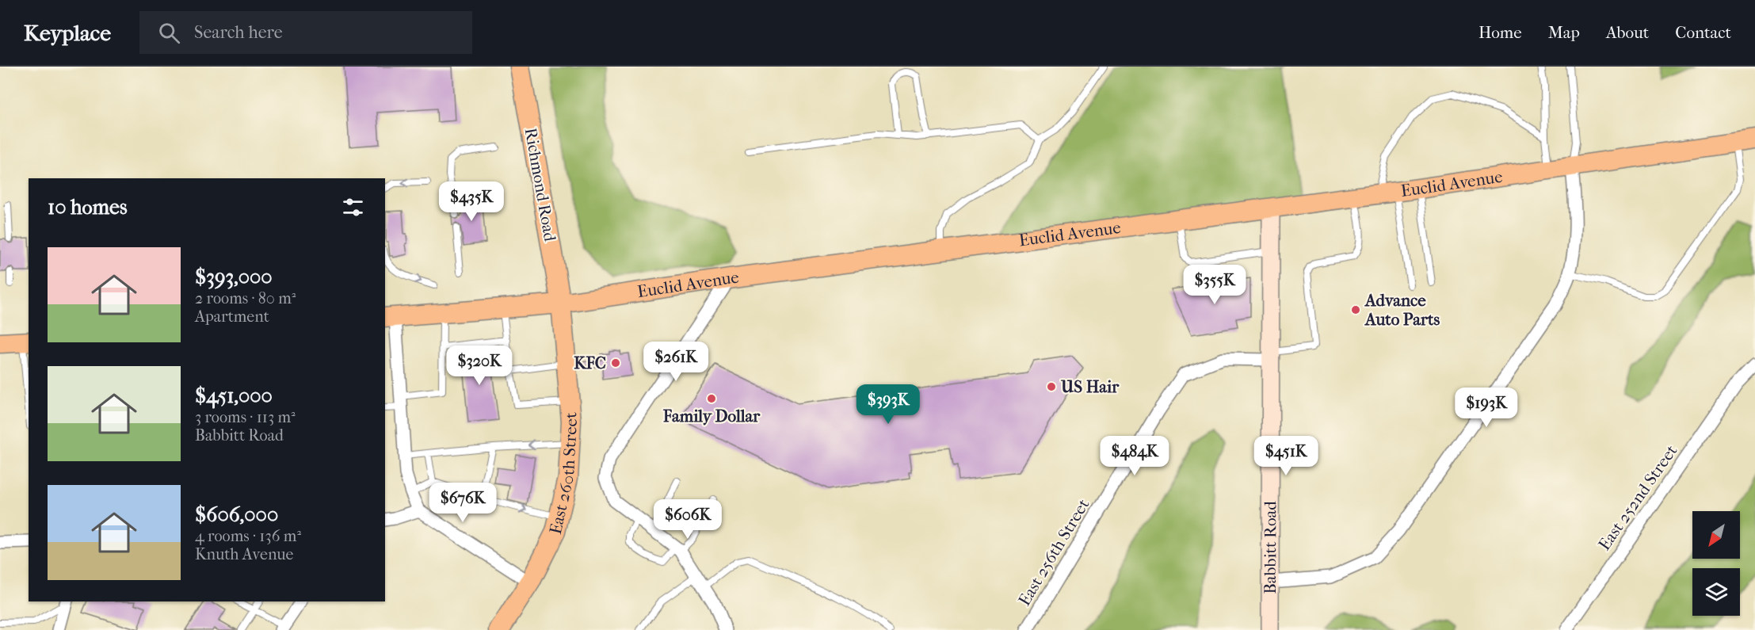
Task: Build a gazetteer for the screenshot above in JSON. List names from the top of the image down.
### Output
{
  "streets": {
    "main road": [
      "Euclid Avenue",
      "Richmond Road",
      "East 260th Street",
      "Babbitt Road"
    ],
    "street": ["East 252nd Street", "East 256th Street"]
  },
  "crossings": [
    ["Euclid Avenue", "Richmond Road"],
    ["Euclid Avenue", "East 260th Street"],
    ["Euclid Avenue", "Babbitt Road"],
    ["Richmond Road", "East 260th Street"],
    ["Babbitt Road", "East 256th Street"]
  ],
  "places": [
    "Advance Auto Parts",
    "KFC",
    "US Hair",
    "Family Dollar"
  ],
  "north": "bottom left",
  "page": {
    "header": "Keyplace",
    "search": "Search here",
    "nav": [
      "Home",
      "Map",
      "About",
      "Contact"
    ],
    "heading": "10 homes",
    "price": [
      "$435K",
      "$355K",
      "$261K",
      "$320K",
      "$393K",
      "$193K",
      "$484K",
      "$451K",
      "$676K",
      "$606K"
    ],
    "list": [
      {
        "name": "$393,000",
        "note": "2 rooms · 80 m² · Apartment"
      },
      {
        "name": "$451,000",
        "note": "3 rooms · 113 m² · Babbitt Road"
      },
      {
        "name": "$606,000",
        "note": "4 rooms · 136 m² · Knuth Avenue"
      }
    ]
  }
}
